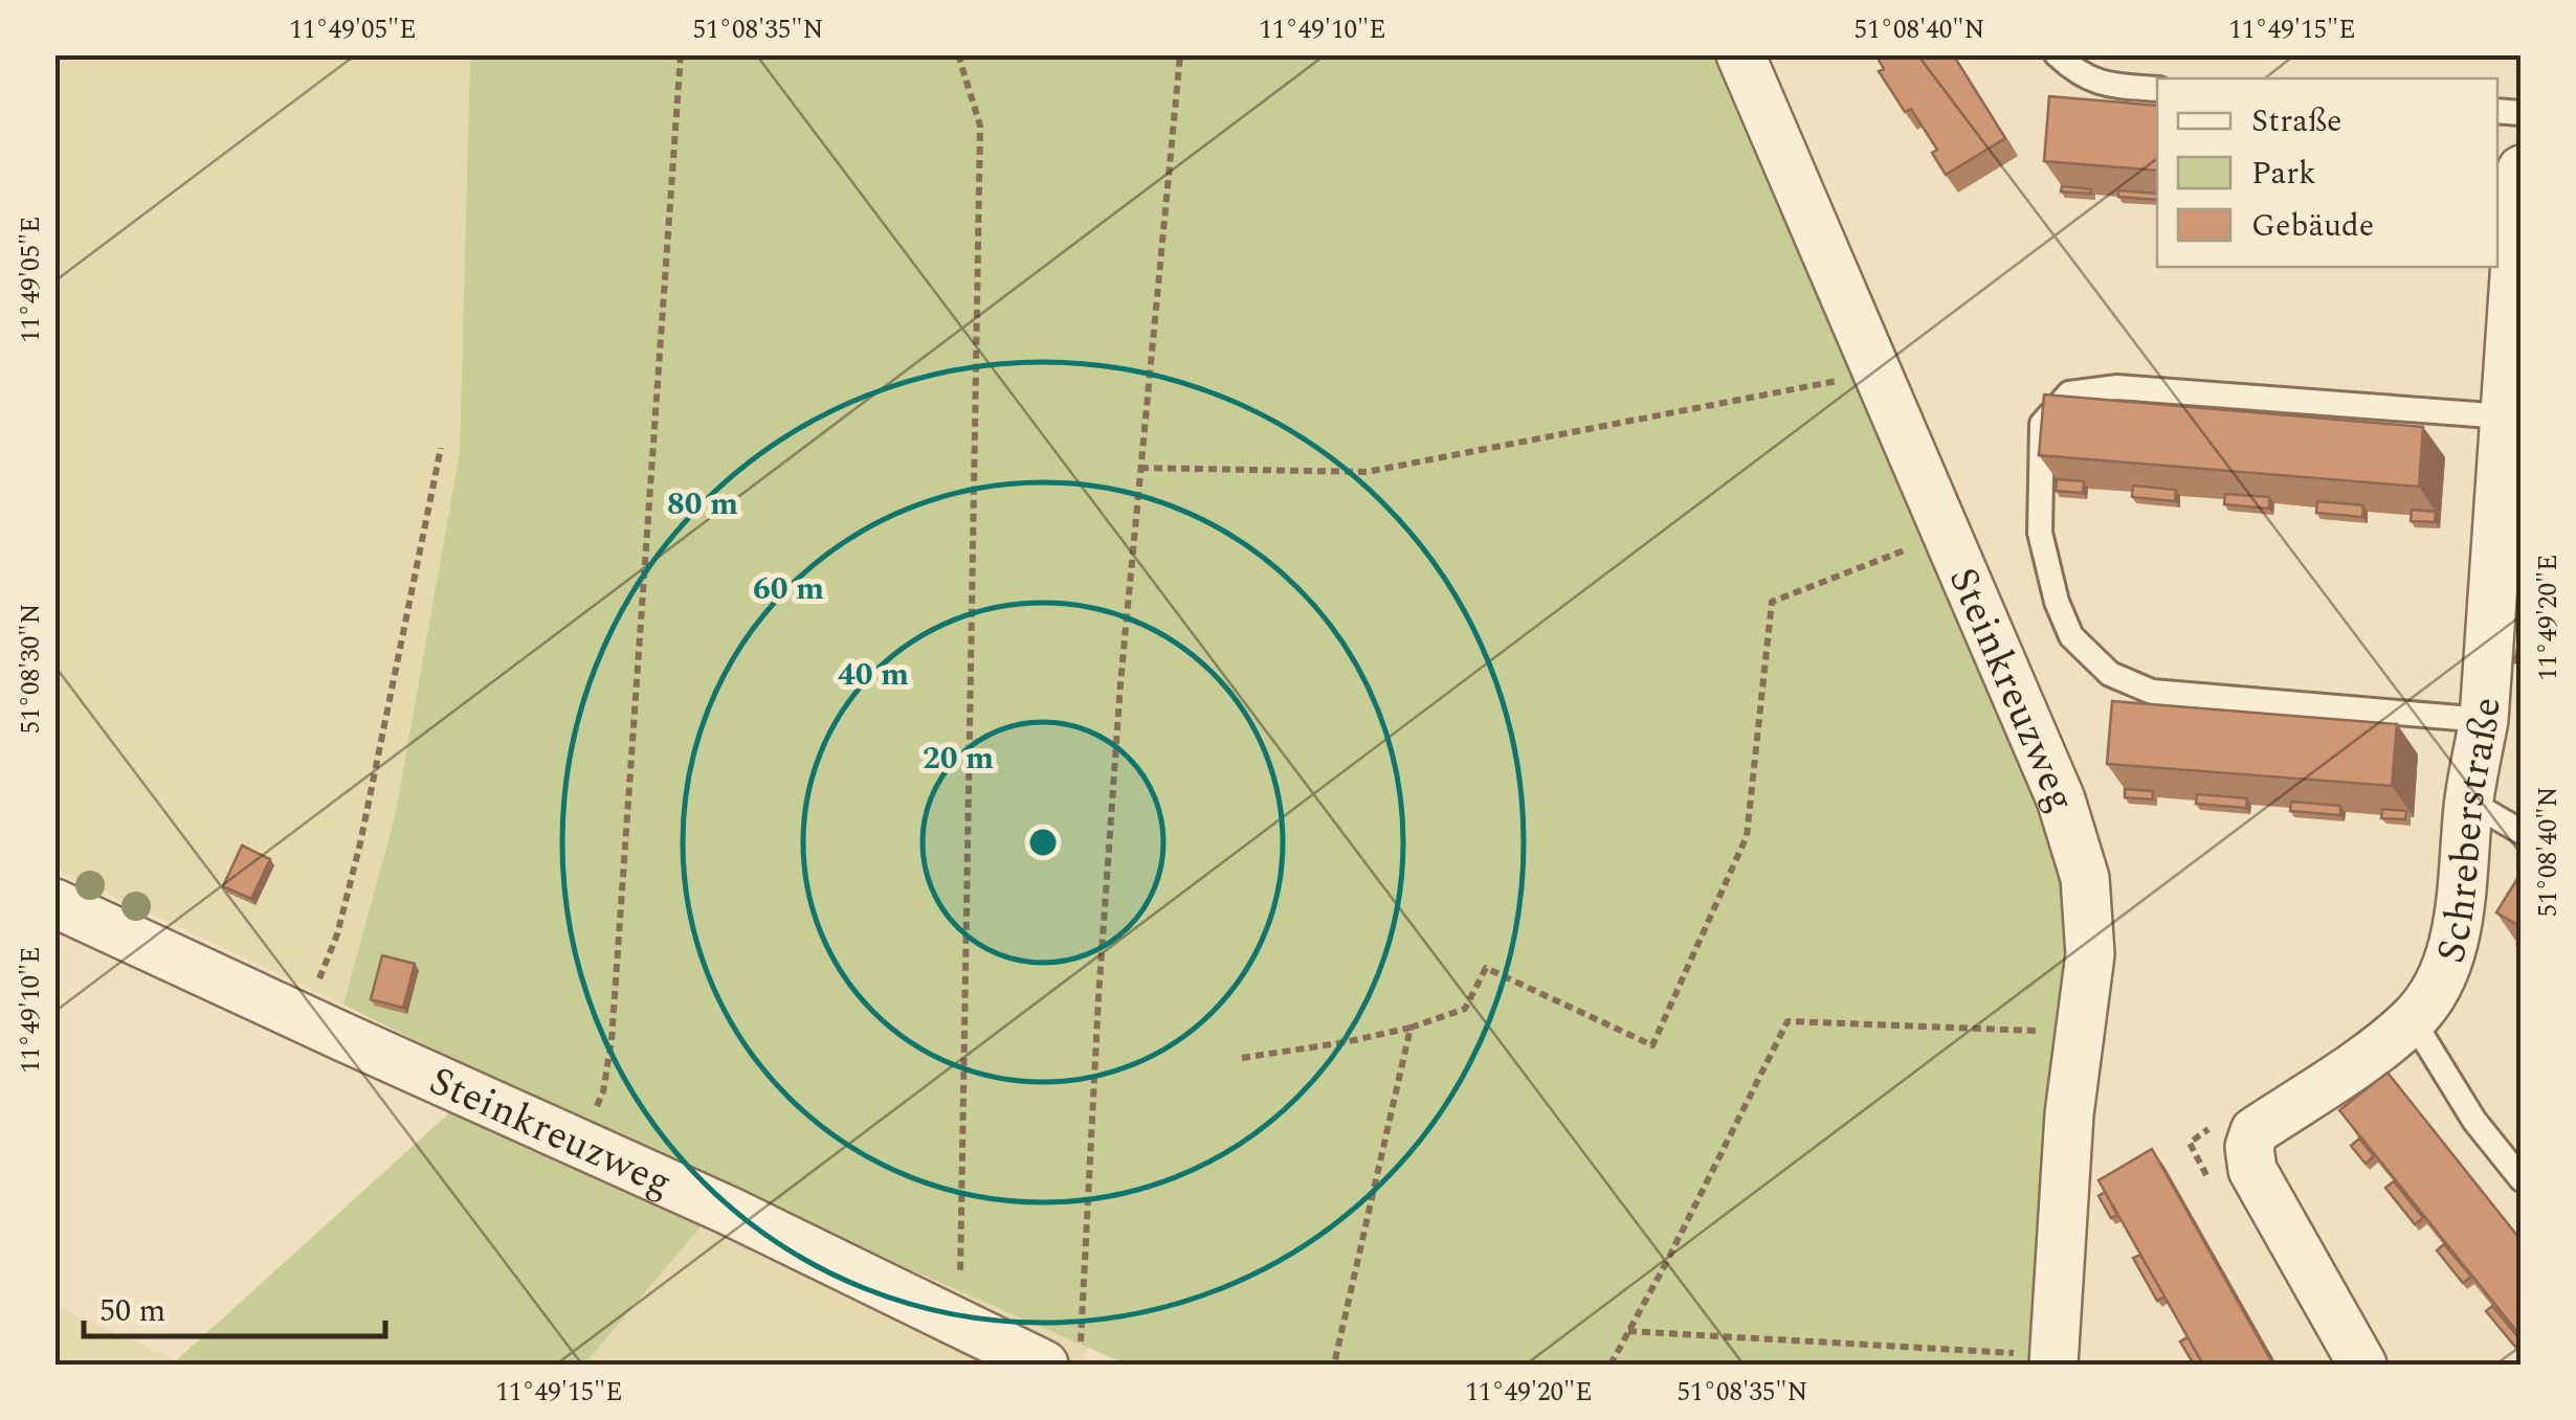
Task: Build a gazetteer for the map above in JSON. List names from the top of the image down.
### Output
{
  "streets": {
    "street": ["Steinkreuzweg", "Schreberstraße"]
  },
  "legend": ["Straße", "Park", "Gebäude"],
  "scale_bar": "50 m",
  "coordinates": [
    "11°49'05\"E",
    "51°08'35\"N",
    "11°49'10\"E",
    "51°08'40\"N",
    "11°49'15\"E",
    "11°49'20\"E",
    "51°08'30\"N"
  ],
  "rings": [
    "80 m",
    "60 m",
    "40 m",
    "20 m"
  ]
}
